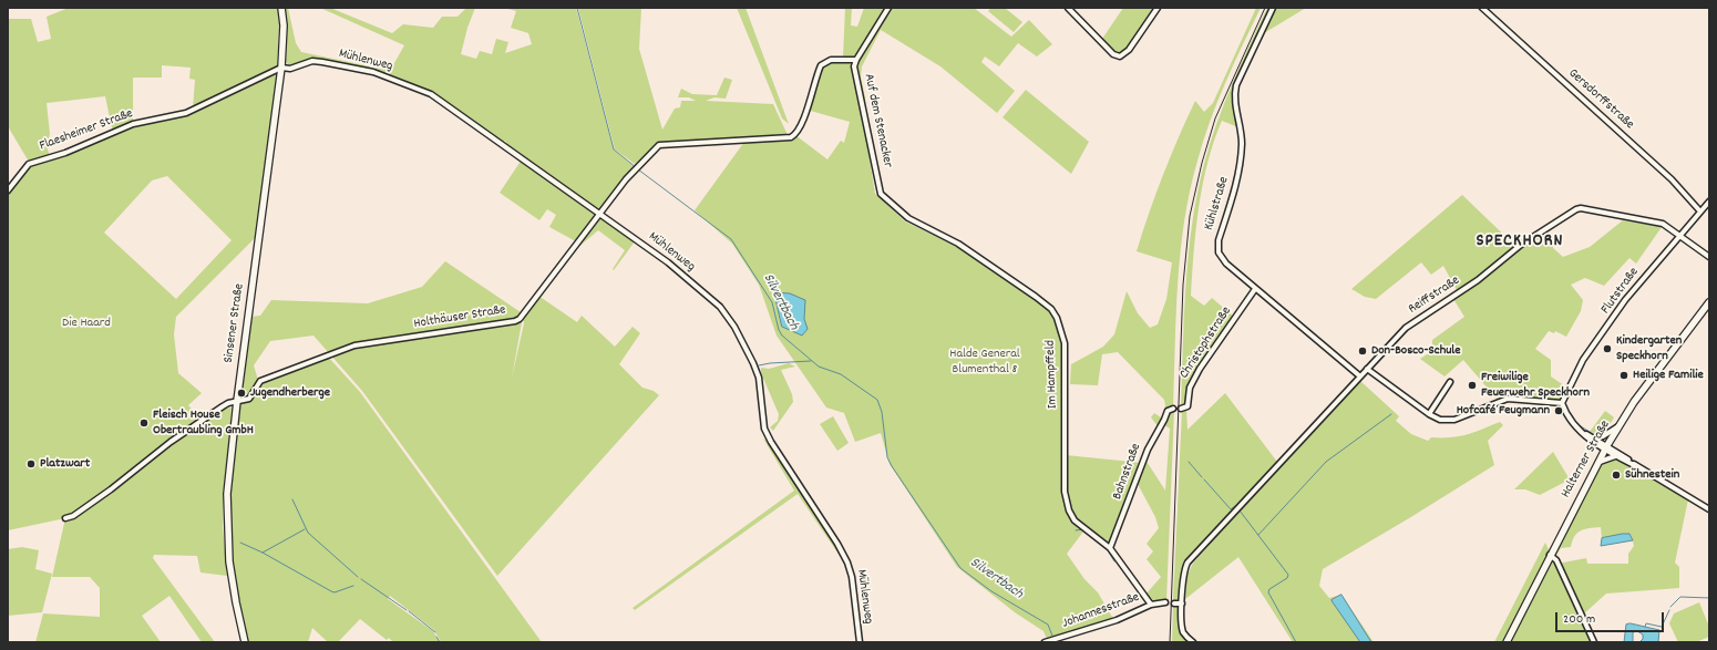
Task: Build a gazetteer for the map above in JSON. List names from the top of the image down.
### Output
{
  "streets": {
    "main road": ["Sinsener Straße", "Halterner Straße"],
    "street": [
      "Mühlenweg",
      "Gersdorffstraße",
      "Auf dem Stenacker",
      "Flaesheimer Straße",
      "Kühlstraße",
      "Flutstraße",
      "Reiffstraße",
      "Holthäuser Straße",
      "Christophstraße",
      "Im Hampffeld",
      "Bahnstraße",
      "Johannesstraße"
    ]
  },
  "crossings": [
    ["Mühlenweg", "Flaesheimer Straße"],
    ["Mühlenweg", "Holthäuser Straße"],
    ["Mühlenweg", "Sinsener Straße"],
    ["Gersdorffstraße", "Flutstraße"],
    ["Auf dem Stenacker", "Holthäuser Straße"],
    ["Auf dem Stenacker", "Im Hampffeld"],
    ["Flaesheimer Straße", "Sinsener Straße"],
    ["Kühlstraße", "Reiffstraße"],
    ["Kühlstraße", "Christophstraße"],
    ["Flutstraße", "Reiffstraße"],
    ["Holthäuser Straße", "Sinsener Straße"],
    ["Im Hampffeld", "Bahnstraße"],
    ["Im Hampffeld", "Johannesstraße"]
  ],
  "districts": ["SPECKHORN"],
  "water": ["Silvertbach"],
  "parks": ["Die Haard", "Halde General Blumenthal 8"],
  "places": [
    "Kindergarten Speckhorn",
    "Don-Bosco-Schule",
    "Heilige Familie",
    "Freiwilige Feuerwehr Speckhorn",
    "Jugendherberge",
    "Hofcafé Feugmann",
    "Fleisch House Obertraubling GmbH",
    "Platzwart",
    "Sühnestein"
  ],
  "scale_bar": "200 m"
}
